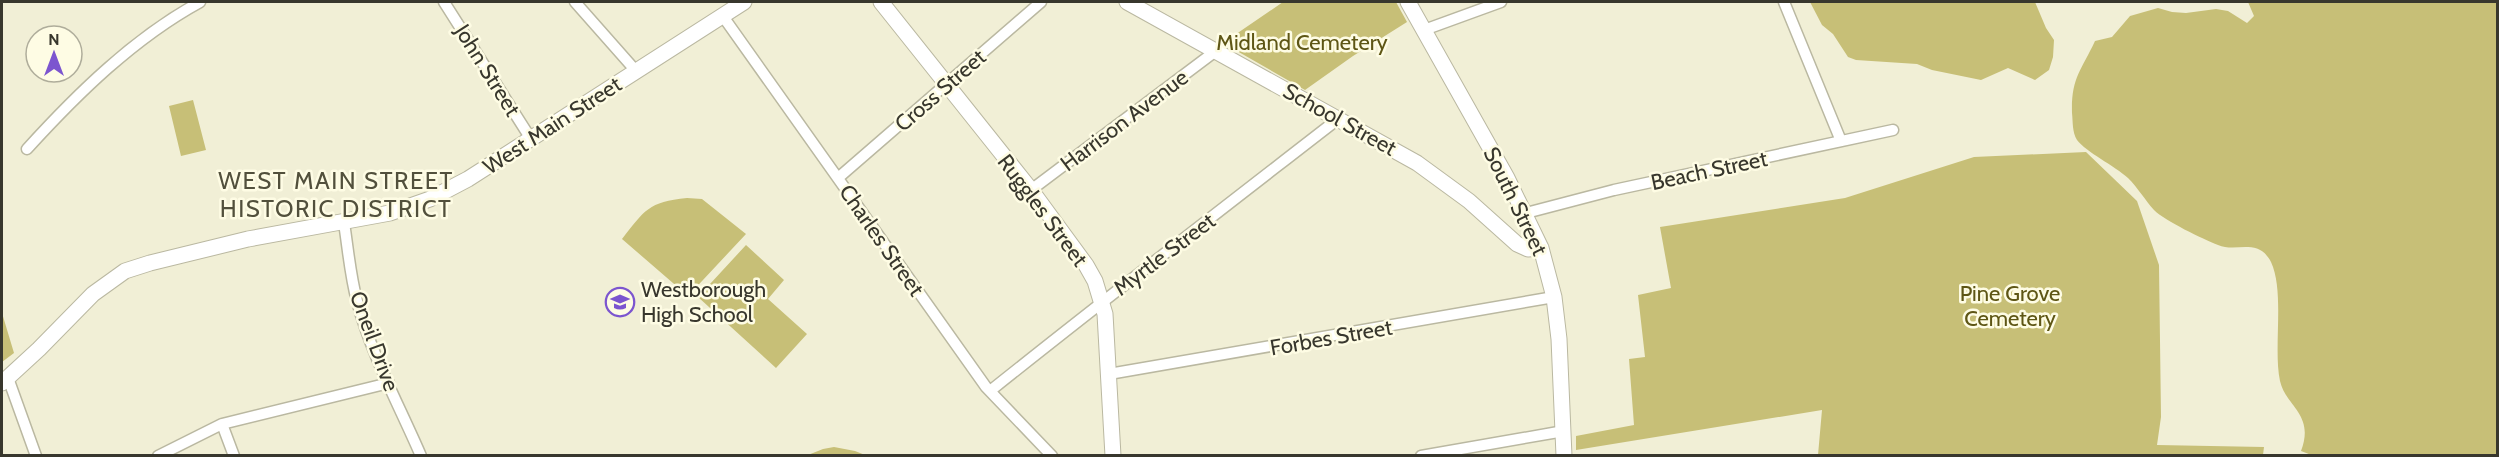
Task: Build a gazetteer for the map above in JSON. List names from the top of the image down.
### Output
{
  "streets": {
    "main road": [
      "School Street",
      "West Main Street",
      "South Street",
      "Ruggles Street"
    ],
    "street": [
      "John Street",
      "Cross Street",
      "Harrison Avenue",
      "Beach Street",
      "Charles Street",
      "Myrtle Street",
      "Forbes Street",
      "Oneil Drive"
    ]
  },
  "crossings": [
    ["John Street", "West Main Street"],
    ["Cross Street", "Ruggles Street"],
    ["Cross Street", "Charles Street"],
    ["School Street", "Harrison Avenue"],
    ["School Street", "South Street"],
    ["School Street", "Myrtle Street"],
    ["Harrison Avenue", "Ruggles Street"],
    ["West Main Street", "Charles Street"],
    ["West Main Street", "Oneil Drive"],
    ["Beach Street", "South Street"],
    ["South Street", "Forbes Street"],
    ["Ruggles Street", "Myrtle Street"],
    ["Ruggles Street", "Forbes Street"],
    ["Charles Street", "Myrtle Street"]
  ],
  "districts": ["WEST MAIN STREET HISTORIC DISTRICT"],
  "parks": ["Midland Cemetery", "Pine Grove Cemetery"],
  "places": {
    "school or university": ["Westborough High School"]
  },
  "north": "top"
}
